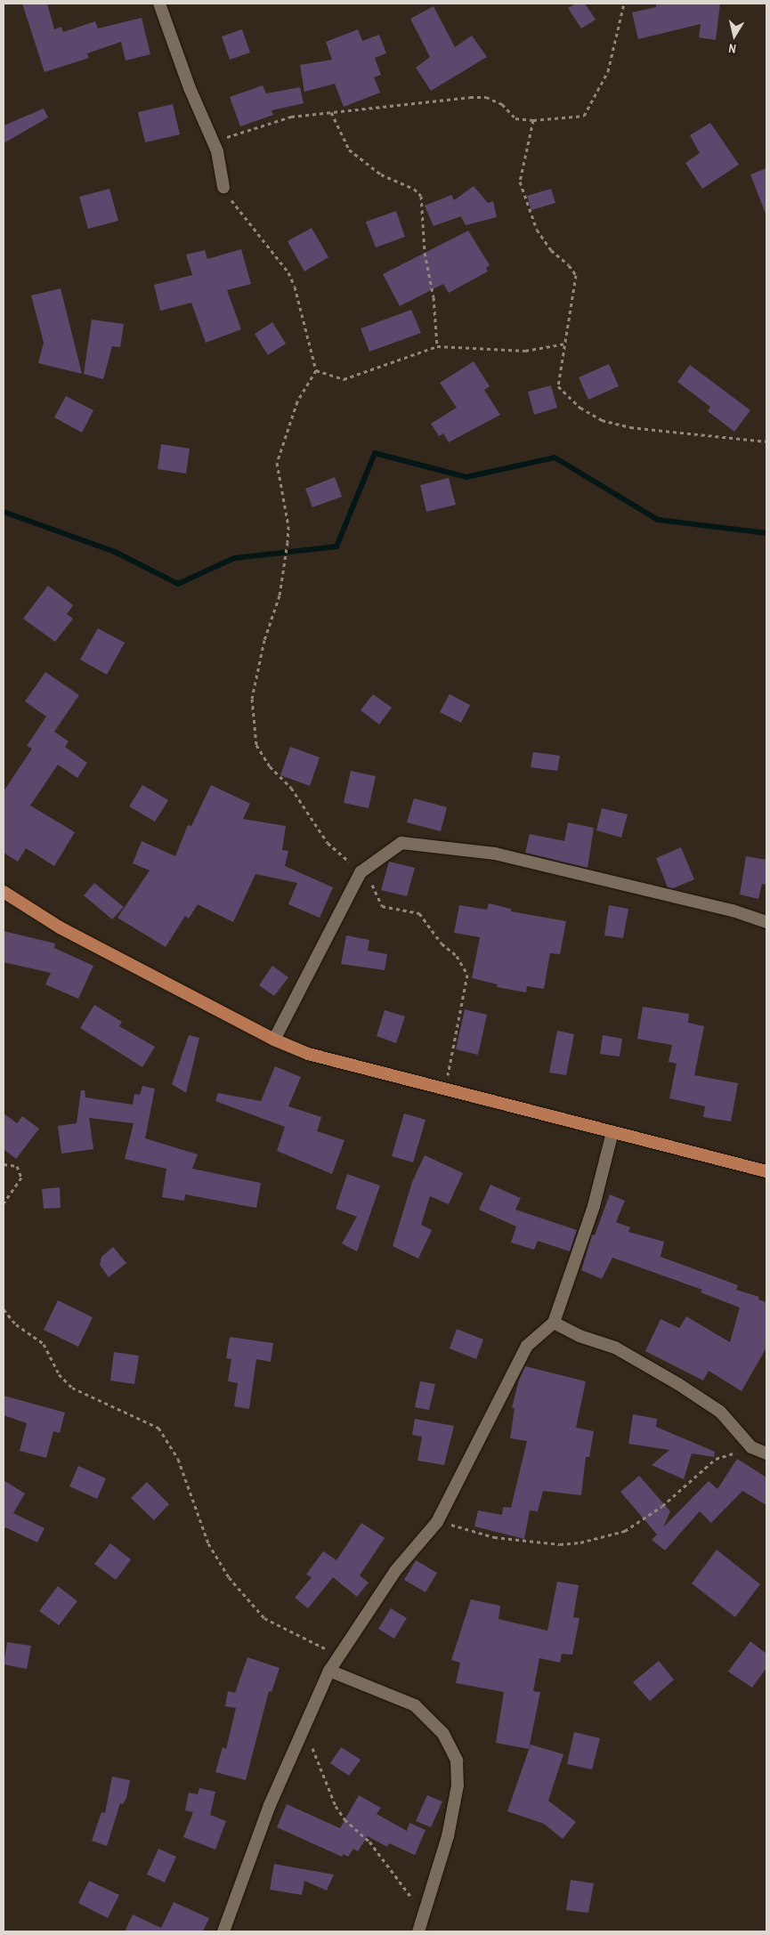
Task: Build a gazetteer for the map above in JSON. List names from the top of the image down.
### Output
{
  "north": "bottom"
}
